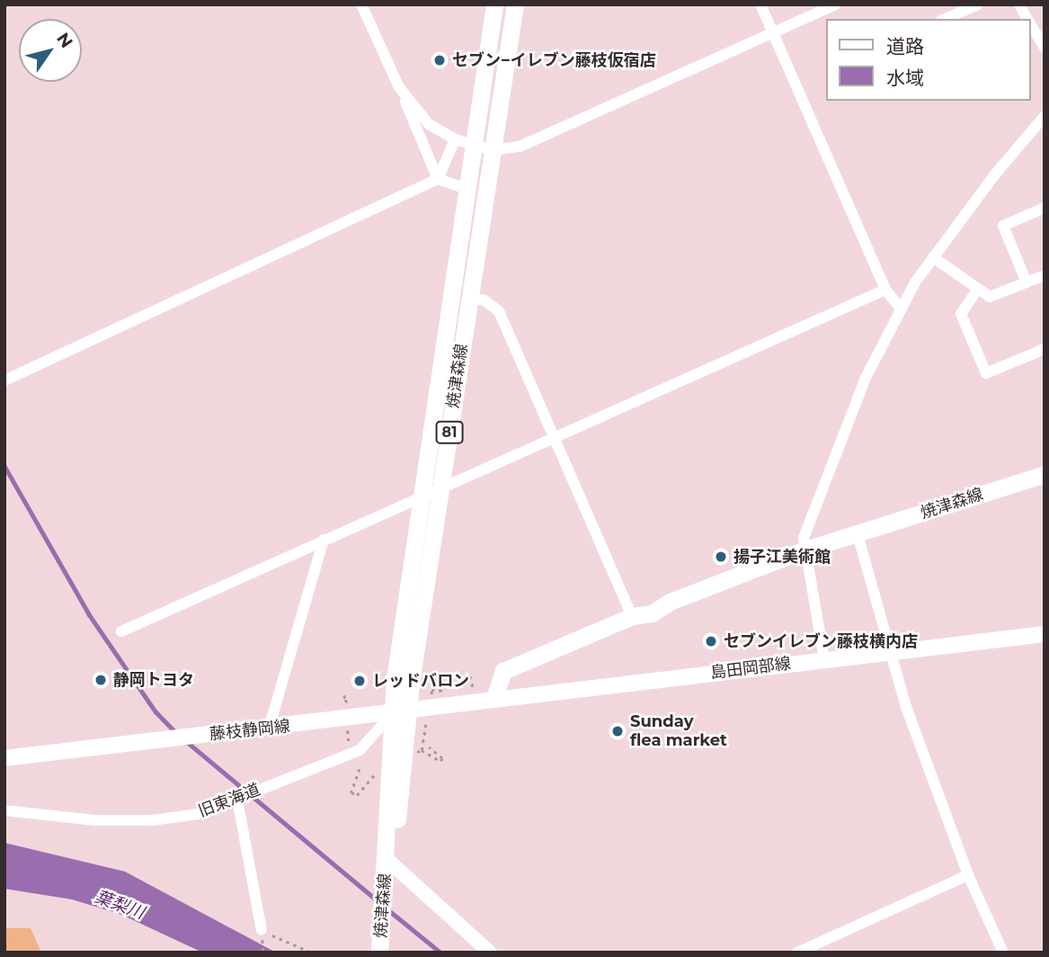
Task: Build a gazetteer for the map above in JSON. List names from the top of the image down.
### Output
{
  "streets": {
    "main road": [
      "焼津森線",
      "81",
      "島田岡部線",
      "藤枝静岡線"
    ],
    "street": ["旧東海道"]
  },
  "crossings": [
    ["焼津森線", "島田岡部線"],
    ["焼津森線", "藤枝静岡線"],
    ["焼津森線", "旧東海道"],
    ["島田岡部線", "藤枝静岡線"],
    ["藤枝静岡線", "旧東海道"]
  ],
  "water": ["葉梨川"],
  "places": [
    "セブン−イレブン藤枝仮宿店",
    "揚子江美術館",
    "セブンイレブン藤枝横内店",
    "静岡トヨタ",
    "レッドバロン",
    "Sunday flea market"
  ],
  "legend": ["道路", "水域"],
  "north": "top right"
}
